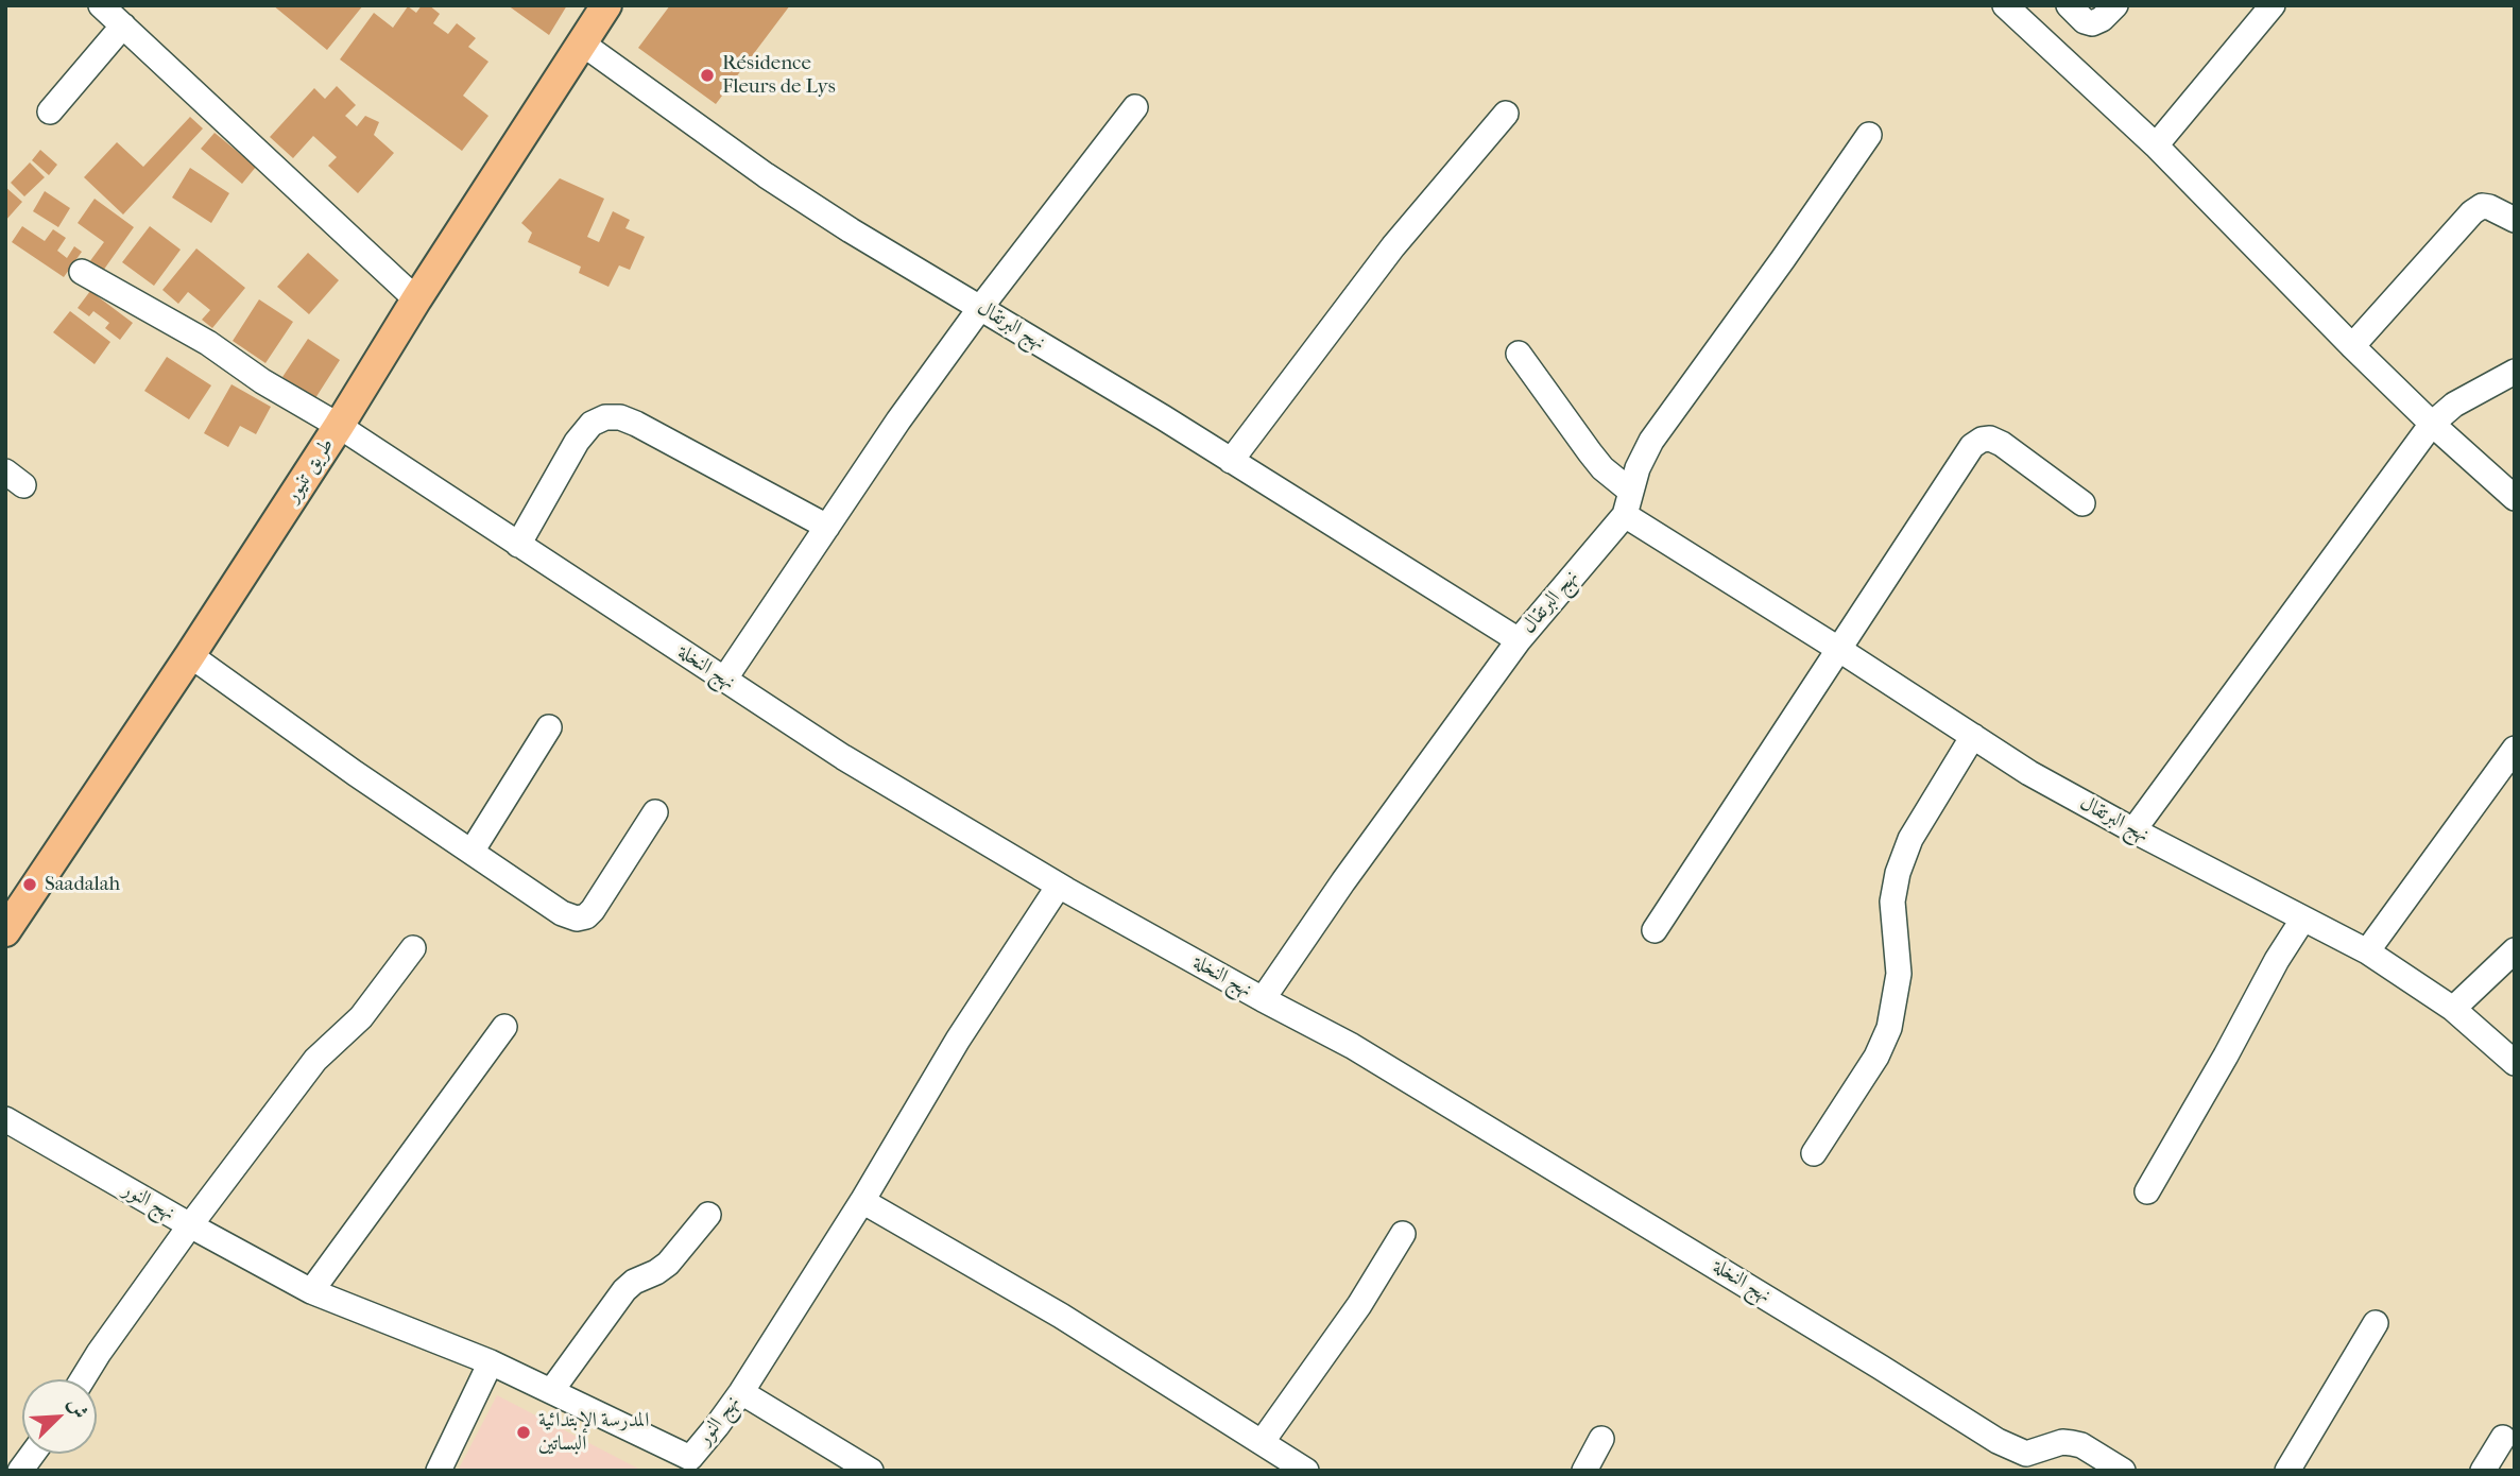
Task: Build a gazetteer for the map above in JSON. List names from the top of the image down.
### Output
{
  "streets": {
    "main road": ["طريق تنيور"],
    "street": ["نهج البرتقال", "نهج النخلة", "نهج النور"]
  },
  "crossings": [
    ["نهج البرتقال", "طريق تنيور"],
    ["طريق تنيور", "نهج النخلة"],
    ["نهج النخلة", "نهج النور"]
  ],
  "places": ["Résidence Fleurs de Lys", "Saadalah", "المدرسة الإبتدائية البساتين"],
  "north": "top right"
}
